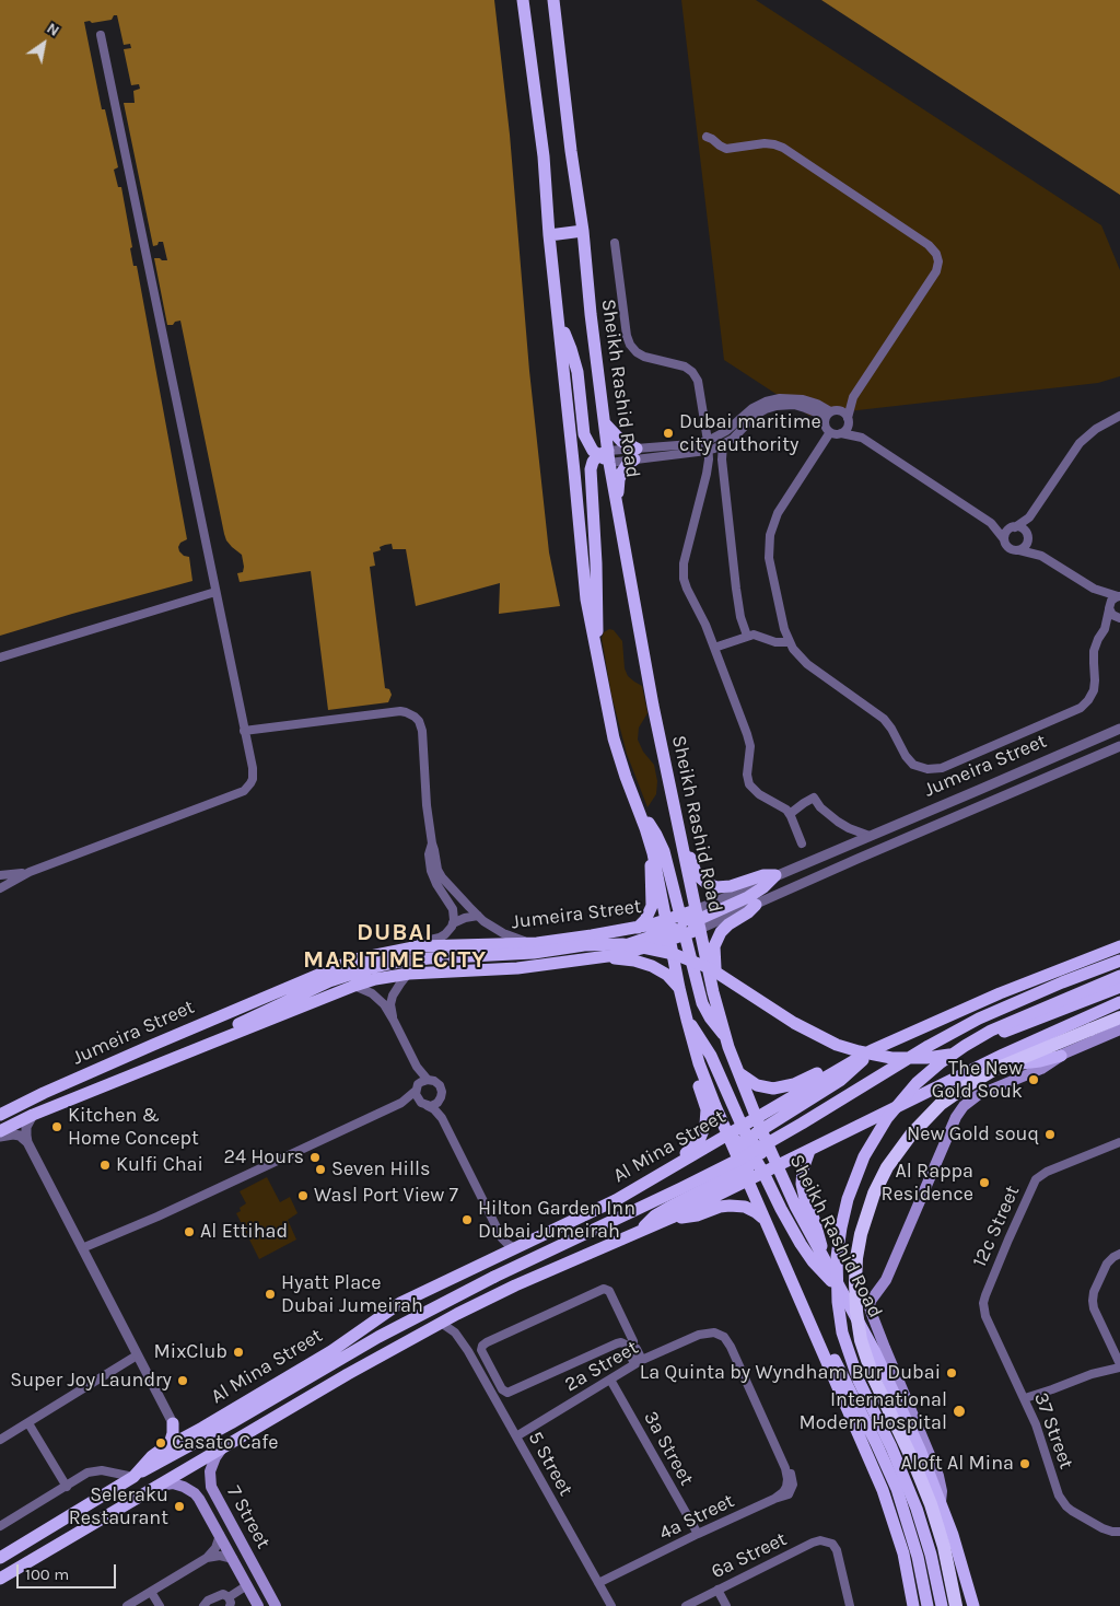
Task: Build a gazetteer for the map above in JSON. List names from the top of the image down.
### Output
{
  "streets": {
    "main road": [
      "Sheikh Rashid Road",
      "Jumeira Street",
      "Al Mina Street",
      "7 Street"
    ],
    "street": [
      "12c Street",
      "2a Street",
      "37 Street",
      "3a Street",
      "5 Street",
      "4a Street",
      "6a Street"
    ]
  },
  "crossings": [
    ["Sheikh Rashid Road", "Jumeira Street"],
    ["Sheikh Rashid Road", "Al Mina Street"],
    ["12c Street", "37 Street"],
    ["2a Street", "3a Street"],
    ["2a Street", "5 Street"],
    ["2a Street", "4a Street"],
    ["3a Street", "4a Street"],
    ["5 Street", "4a Street"]
  ],
  "districts": ["DUBAI MARITIME CITY"],
  "places": [
    "Dubai maritime city authority",
    "The New Gold Souk",
    "Kitchen & Home Concept",
    "New Gold souq",
    "24 Hours",
    "Kulfi Chai",
    "Seven Hills",
    "Al Rappa Residence",
    "Wasl Port View 7",
    "Hilton Garden Inn Dubai Jumeirah",
    "Al Ettihad",
    "Hyatt Place Dubai Jumeirah",
    "MixClub",
    "La Quinta by Wyndham Bur Dubai",
    "Super Joy Laundry",
    "International Modern Hospital",
    "Casato Cafe",
    "Aloft Al Mina",
    "Seleraku Restaurant"
  ],
  "scale_bar": "100 m",
  "north": "top right"
}
